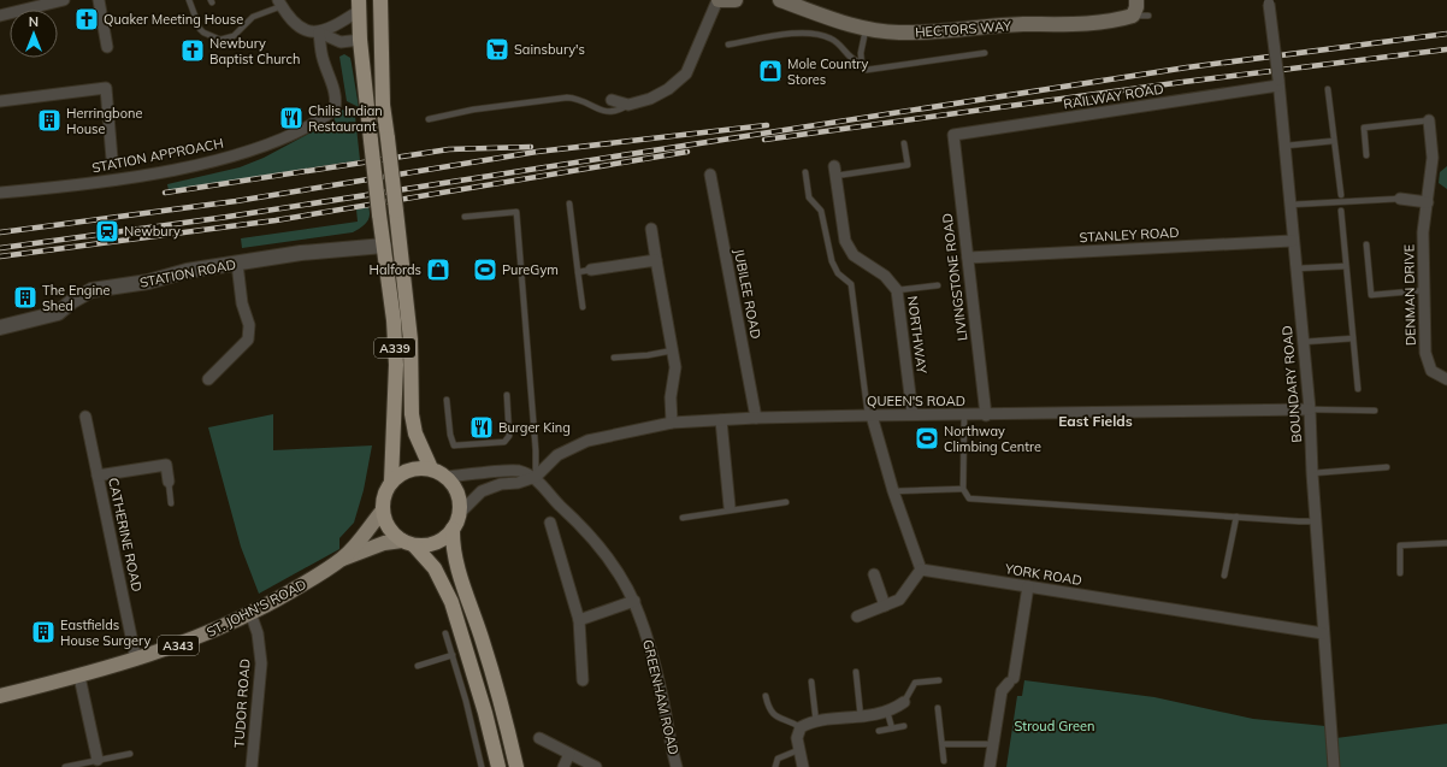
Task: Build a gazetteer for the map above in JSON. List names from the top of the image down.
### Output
{
  "streets": {
    "highway": ["A339"],
    "main road": ["HECTORS WAY", "ST. JOHN'S ROAD", "A343"],
    "street": [
      "RAILWAY ROAD",
      "STATION APPROACH",
      "STANLEY ROAD",
      "STATION ROAD",
      "LIVINGSTONE ROAD",
      "JUBILEE ROAD",
      "DENMAN DRIVE",
      "NORTHWAY",
      "BOUNDARY ROAD",
      "QUEEN'S ROAD",
      "CATHERINE ROAD",
      "YORK ROAD",
      "GREENHAM ROAD",
      "TUDOR ROAD"
    ]
  },
  "crossings": [
    ["RAILWAY ROAD", "LIVINGSTONE ROAD"],
    ["RAILWAY ROAD", "BOUNDARY ROAD"],
    ["STANLEY ROAD", "LIVINGSTONE ROAD"],
    ["STANLEY ROAD", "BOUNDARY ROAD"],
    ["STATION ROAD", "A339"],
    ["LIVINGSTONE ROAD", "QUEEN'S ROAD"],
    ["JUBILEE ROAD", "QUEEN'S ROAD"],
    ["NORTHWAY", "QUEEN'S ROAD"],
    ["A339", "ST. JOHN'S ROAD"],
    ["BOUNDARY ROAD", "QUEEN'S ROAD"],
    ["BOUNDARY ROAD", "YORK ROAD"],
    ["QUEEN'S ROAD", "GREENHAM ROAD"],
    ["CATHERINE ROAD", "ST. JOHN'S ROAD"],
    ["ST. JOHN'S ROAD", "TUDOR ROAD"]
  ],
  "districts": ["East Fields"],
  "parks": ["Stroud Green"],
  "places": {
    "church": ["Quaker Meeting House", "Newbury Baptist Church"],
    "supermarket": ["Sainsbury's"],
    "shop": ["Mole Country Stores", "Halfords"],
    "restaurant": ["Chilis Indian Restaurant", "Burger King"],
    "building": ["Herringbone House", "The Engine Shed", "Eastfields House Surgery"],
    "station": ["Newbury"],
    "sports": ["PureGym", "Northway Climbing Centre"]
  },
  "north": "top"
}
